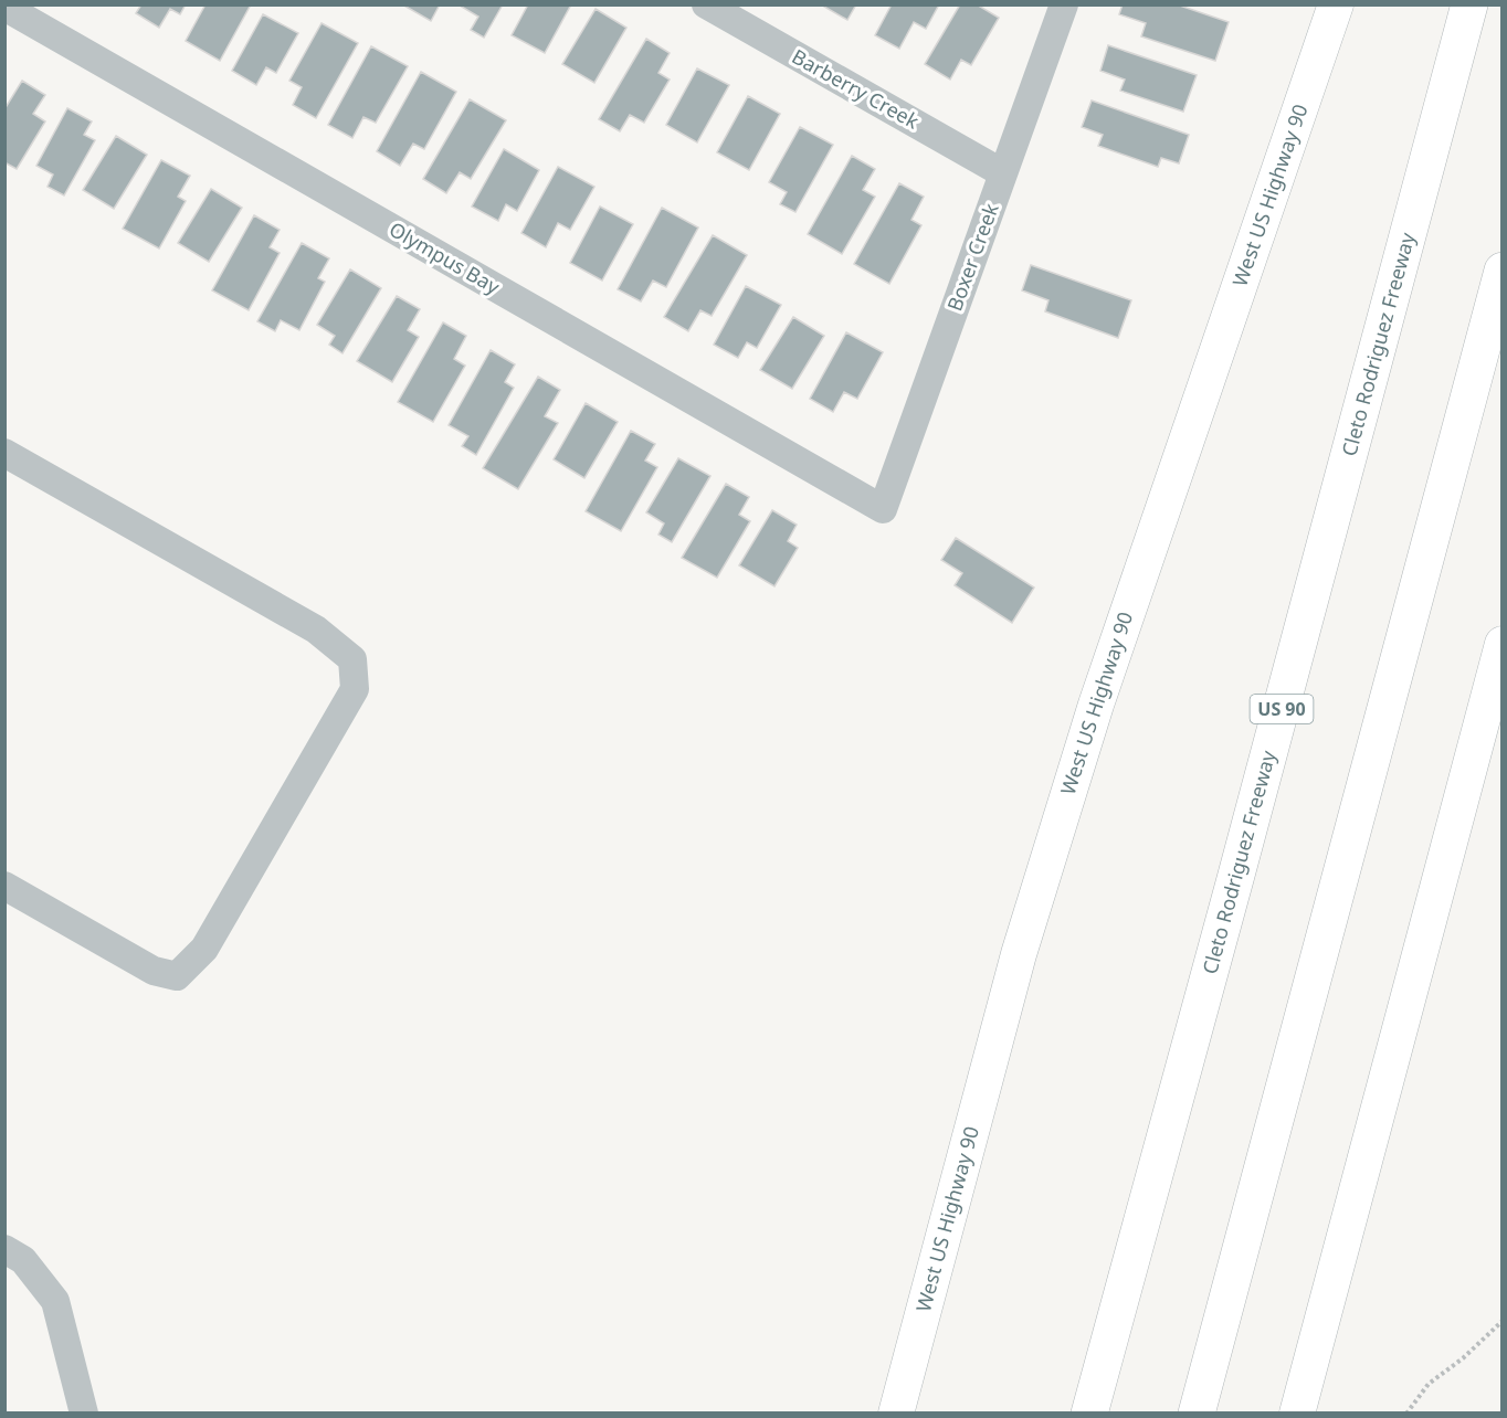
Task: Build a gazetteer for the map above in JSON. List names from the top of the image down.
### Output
{
  "streets": {
    "highway": ["Cleto Rodriguez Freeway", "US 90"],
    "main road": ["West US Highway 90"],
    "street": ["Barberry Creek", "Boxer Creek", "Olympus Bay"]
  },
  "crossings": [
    ["Barberry Creek", "Boxer Creek"],
    ["Boxer Creek", "Olympus Bay"]
  ]
}
